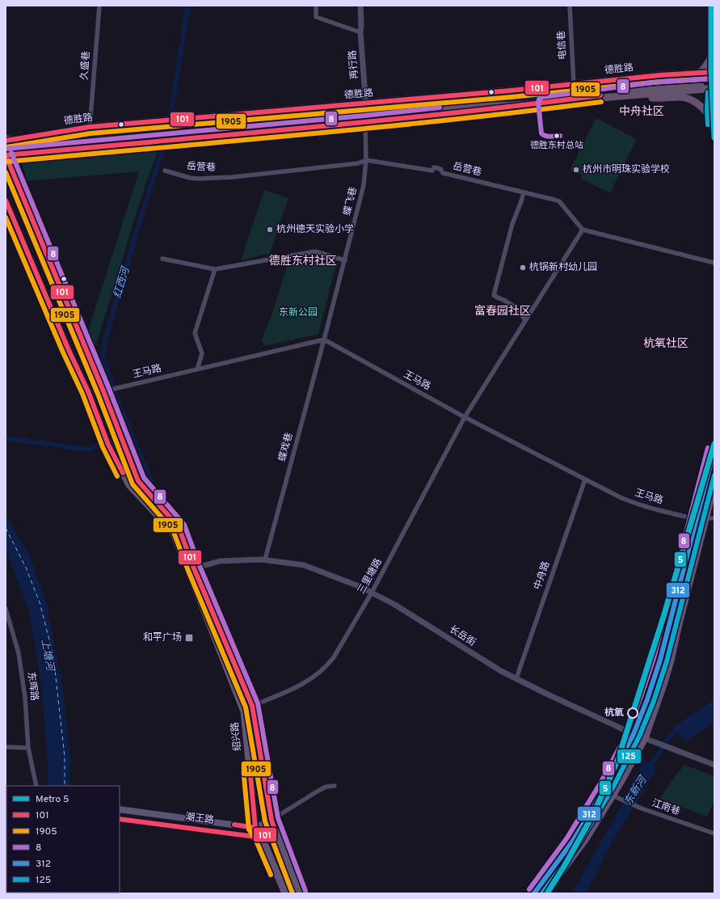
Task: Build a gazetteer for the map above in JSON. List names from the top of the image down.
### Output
{
  "streets": {
    "main road": ["德胜路", "绍兴路", "潮王路"],
    "street": [
      "电信巷",
      "再行路",
      "久盛巷",
      "岳营巷",
      "蝶飞巷",
      "王马路",
      "蝶戏巷",
      "中舟路",
      "三里塘路",
      "长岳街",
      "东晖路",
      "江南巷"
    ]
  },
  "crossings": [
    ["电信巷", "德胜路"],
    ["再行路", "德胜路"],
    ["再行路", "蝶飞巷"],
    ["久盛巷", "德胜路"],
    ["岳营巷", "蝶飞巷"],
    ["岳营巷", "三里塘路"],
    ["蝶飞巷", "王马路"],
    ["蝶飞巷", "蝶戏巷"],
    ["王马路", "蝶戏巷"],
    ["王马路", "中舟路"],
    ["王马路", "三里塘路"],
    ["王马路", "绍兴路"],
    ["蝶戏巷", "长岳街"],
    ["中舟路", "长岳街"],
    ["三里塘路", "长岳街"],
    ["三里塘路", "绍兴路"],
    ["长岳街", "绍兴路"],
    ["绍兴路", "潮王路"]
  ],
  "districts": [
    "中舟社区",
    "德胜东村社区",
    "富春园社区",
    "杭氧社区"
  ],
  "water": ["红西河", "上塘河", "东新河"],
  "parks": ["东新公园"],
  "places": {
    "other": [
      "德胜东村总站",
      "杭州市明珠实验学校",
      "杭州德天实验小学",
      "杭锅新村幼儿园",
      "杭氧"
    ],
    "transit": ["和平广场"]
  },
  "lines": [
    "metro line 5",
    "transit line 101",
    "transit line 1905",
    "transit line 8",
    "transit line 312",
    "transit line 125"
  ],
  "legend": [
    "Metro 5",
    "101",
    "1905",
    "8",
    "312",
    "125"
  ]
}
